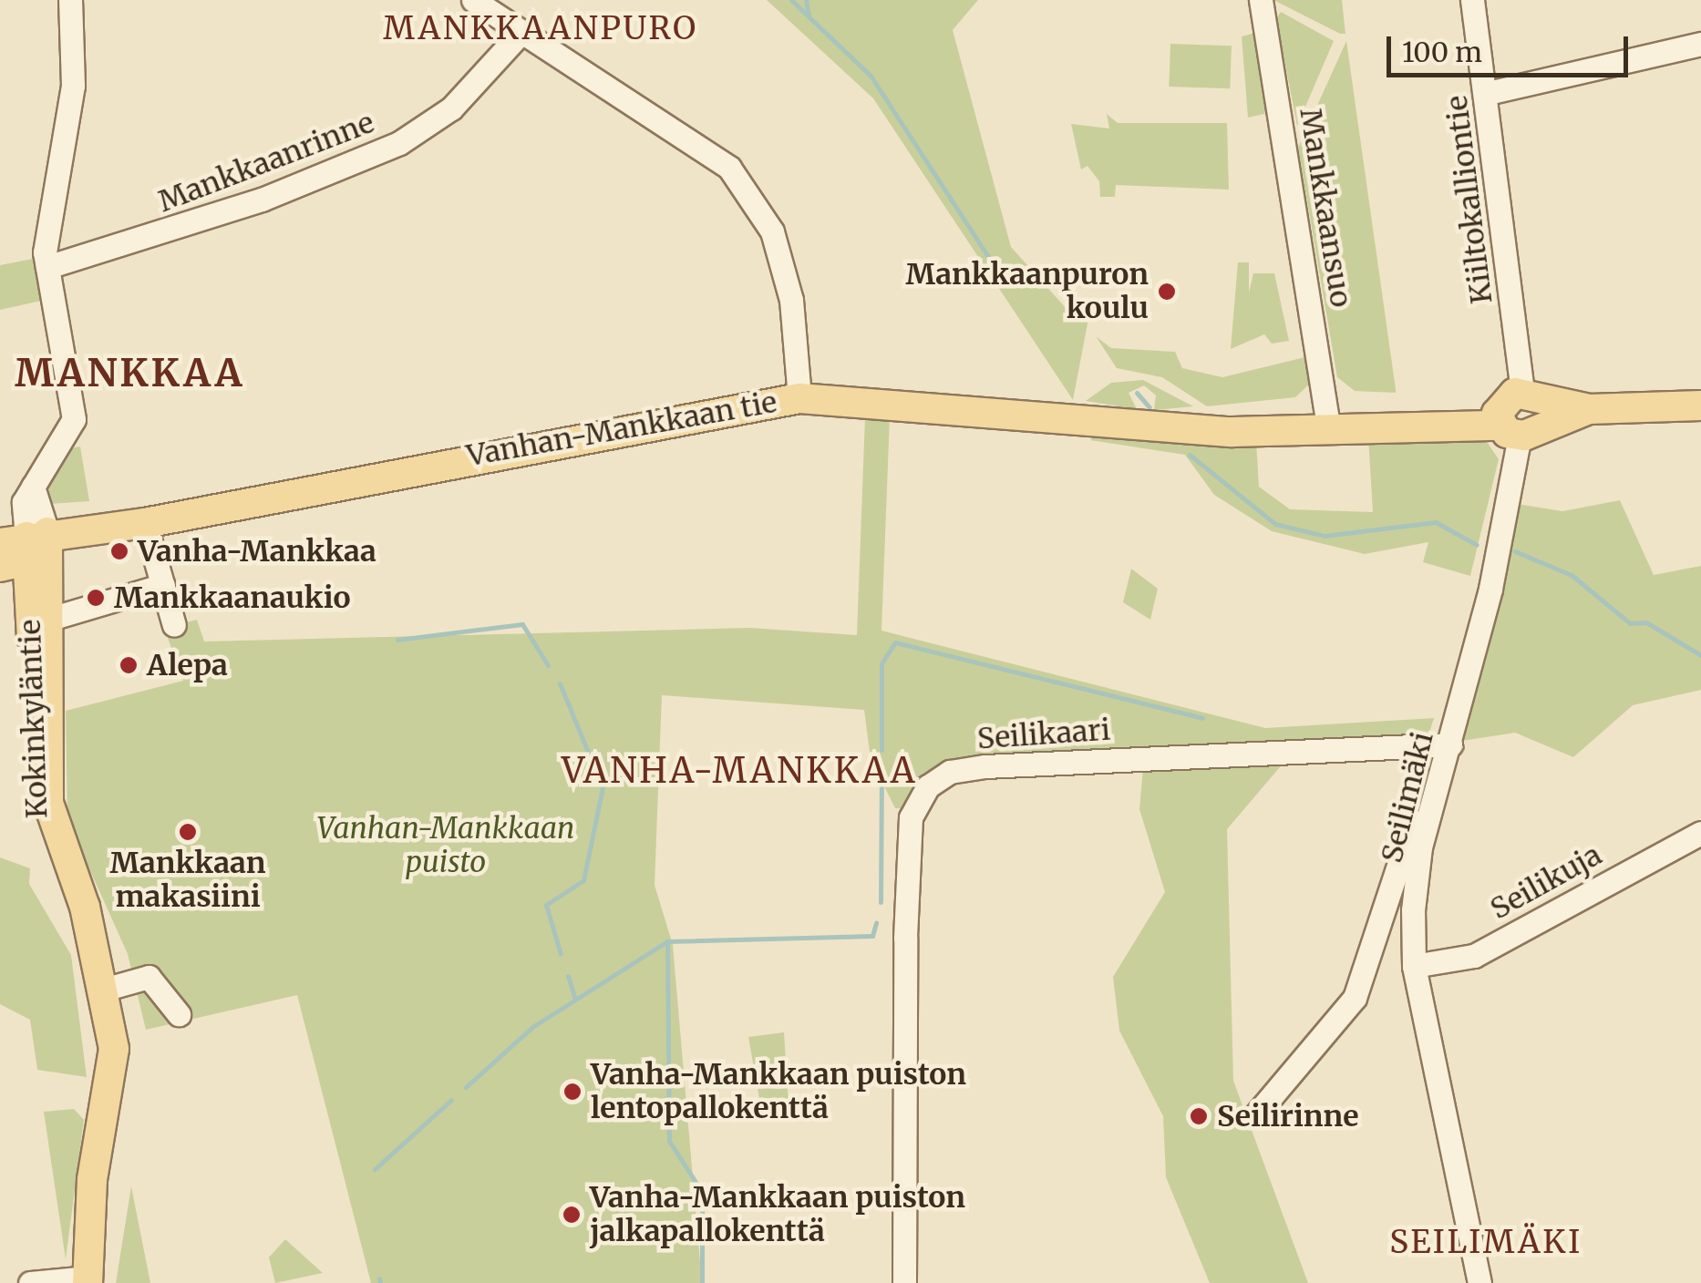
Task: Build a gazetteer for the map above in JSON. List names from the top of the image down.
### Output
{
  "streets": {
    "main road": ["Vanhan-Mankkaan tie", "Kokinkyläntie"],
    "street": [
      "Mankkaanrinne",
      "Kiiltokalliontie",
      "Mankkaansuo",
      "Seilikaari",
      "Seilimäki",
      "Seilikuja"
    ]
  },
  "crossings": [
    ["Kiiltokalliontie", "Vanhan-Mankkaan tie"],
    ["Kiiltokalliontie", "Seilimäki"],
    ["Mankkaansuo", "Vanhan-Mankkaan tie"],
    ["Vanhan-Mankkaan tie", "Kokinkyläntie"],
    ["Vanhan-Mankkaan tie", "Seilimäki"],
    ["Seilikaari", "Seilimäki"],
    ["Seilimäki", "Seilikuja"]
  ],
  "districts": [
    "MANKKAANPURO",
    "MANKKAA",
    "VANHA-MANKKAA",
    "SEILIMÄKI"
  ],
  "parks": ["Vanhan-Mankkaan puisto"],
  "places": [
    "Mankkaanpuron koulu",
    "Vanha-Mankkaa",
    "Mankkaanaukio",
    "Alepa",
    "Mankkaan makasiini",
    "Vanha-Mankkaan puiston lentopallokenttä",
    "Seilirinne",
    "Vanha-Mankkaan puiston jalkapallokenttä"
  ],
  "scale_bar": "100 m"
}
